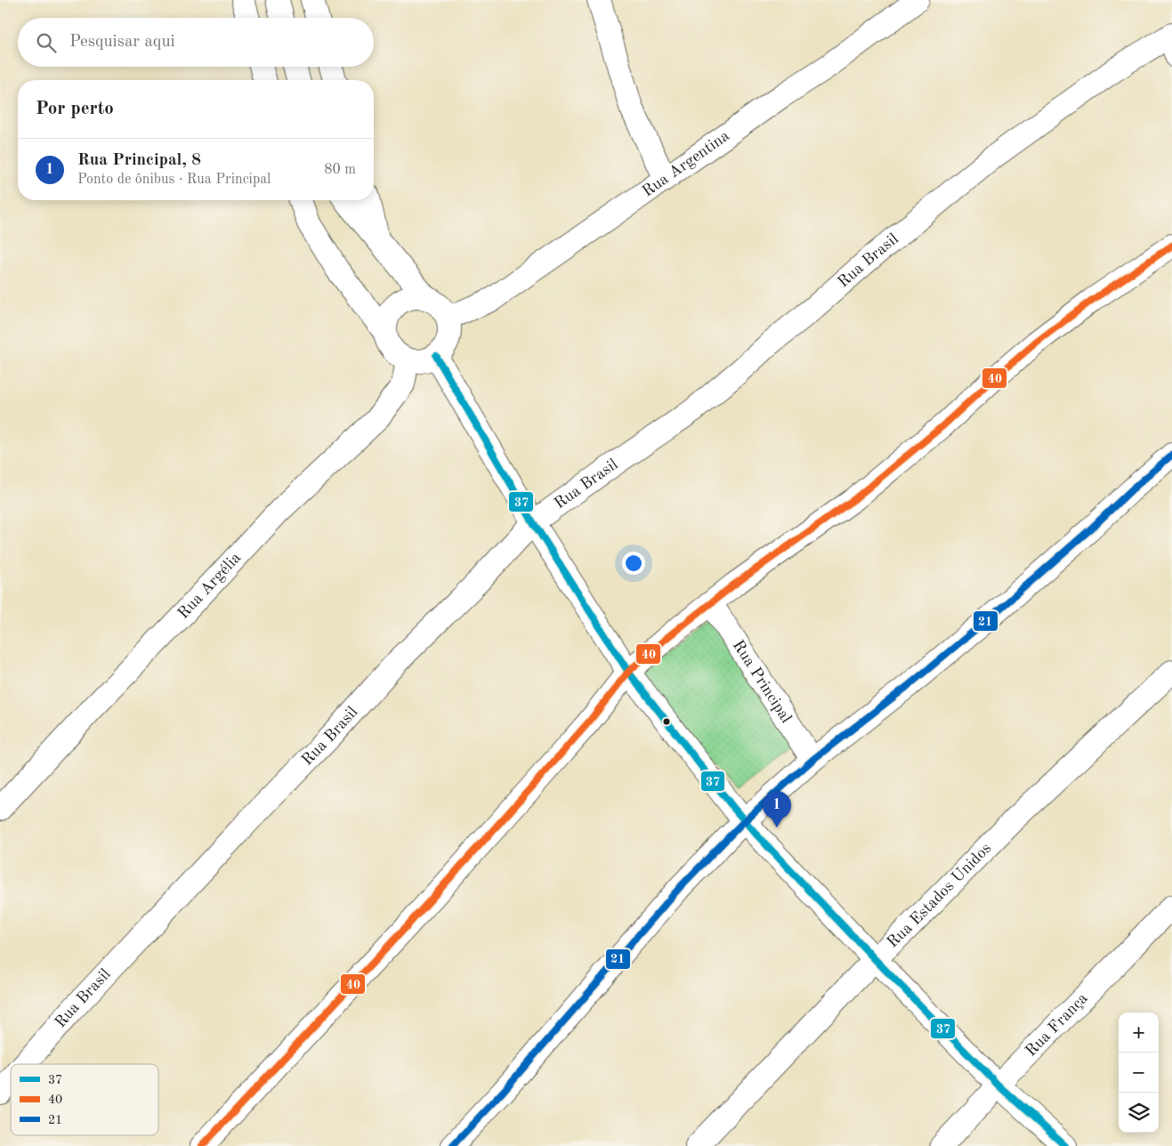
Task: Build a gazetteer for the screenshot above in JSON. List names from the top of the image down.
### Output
{
  "streets": {
    "street": [
      "Rua Argentina",
      "Rua Brasil",
      "Rua Argélia",
      "Rua Principal",
      "Rua Estados Unidos",
      "Rua França"
    ]
  },
  "crossings": [
    ["Rua Argentina", "Rua Argélia"]
  ],
  "lines": ["transit line 40", "transit line 37", "transit line 21"],
  "legend": ["37", "40", "21"],
  "page": {
    "search": "Pesquisar aqui",
    "heading": "Por perto",
    "list": [
      {
        "mark": "1",
        "name": "Rua Principal, 8",
        "note": "Ponto de ônibus · Rua Principal",
        "value": "80 m"
      }
    ],
    "pins": "1",
    "map_buttons": ["+", "−"]
  }
}
